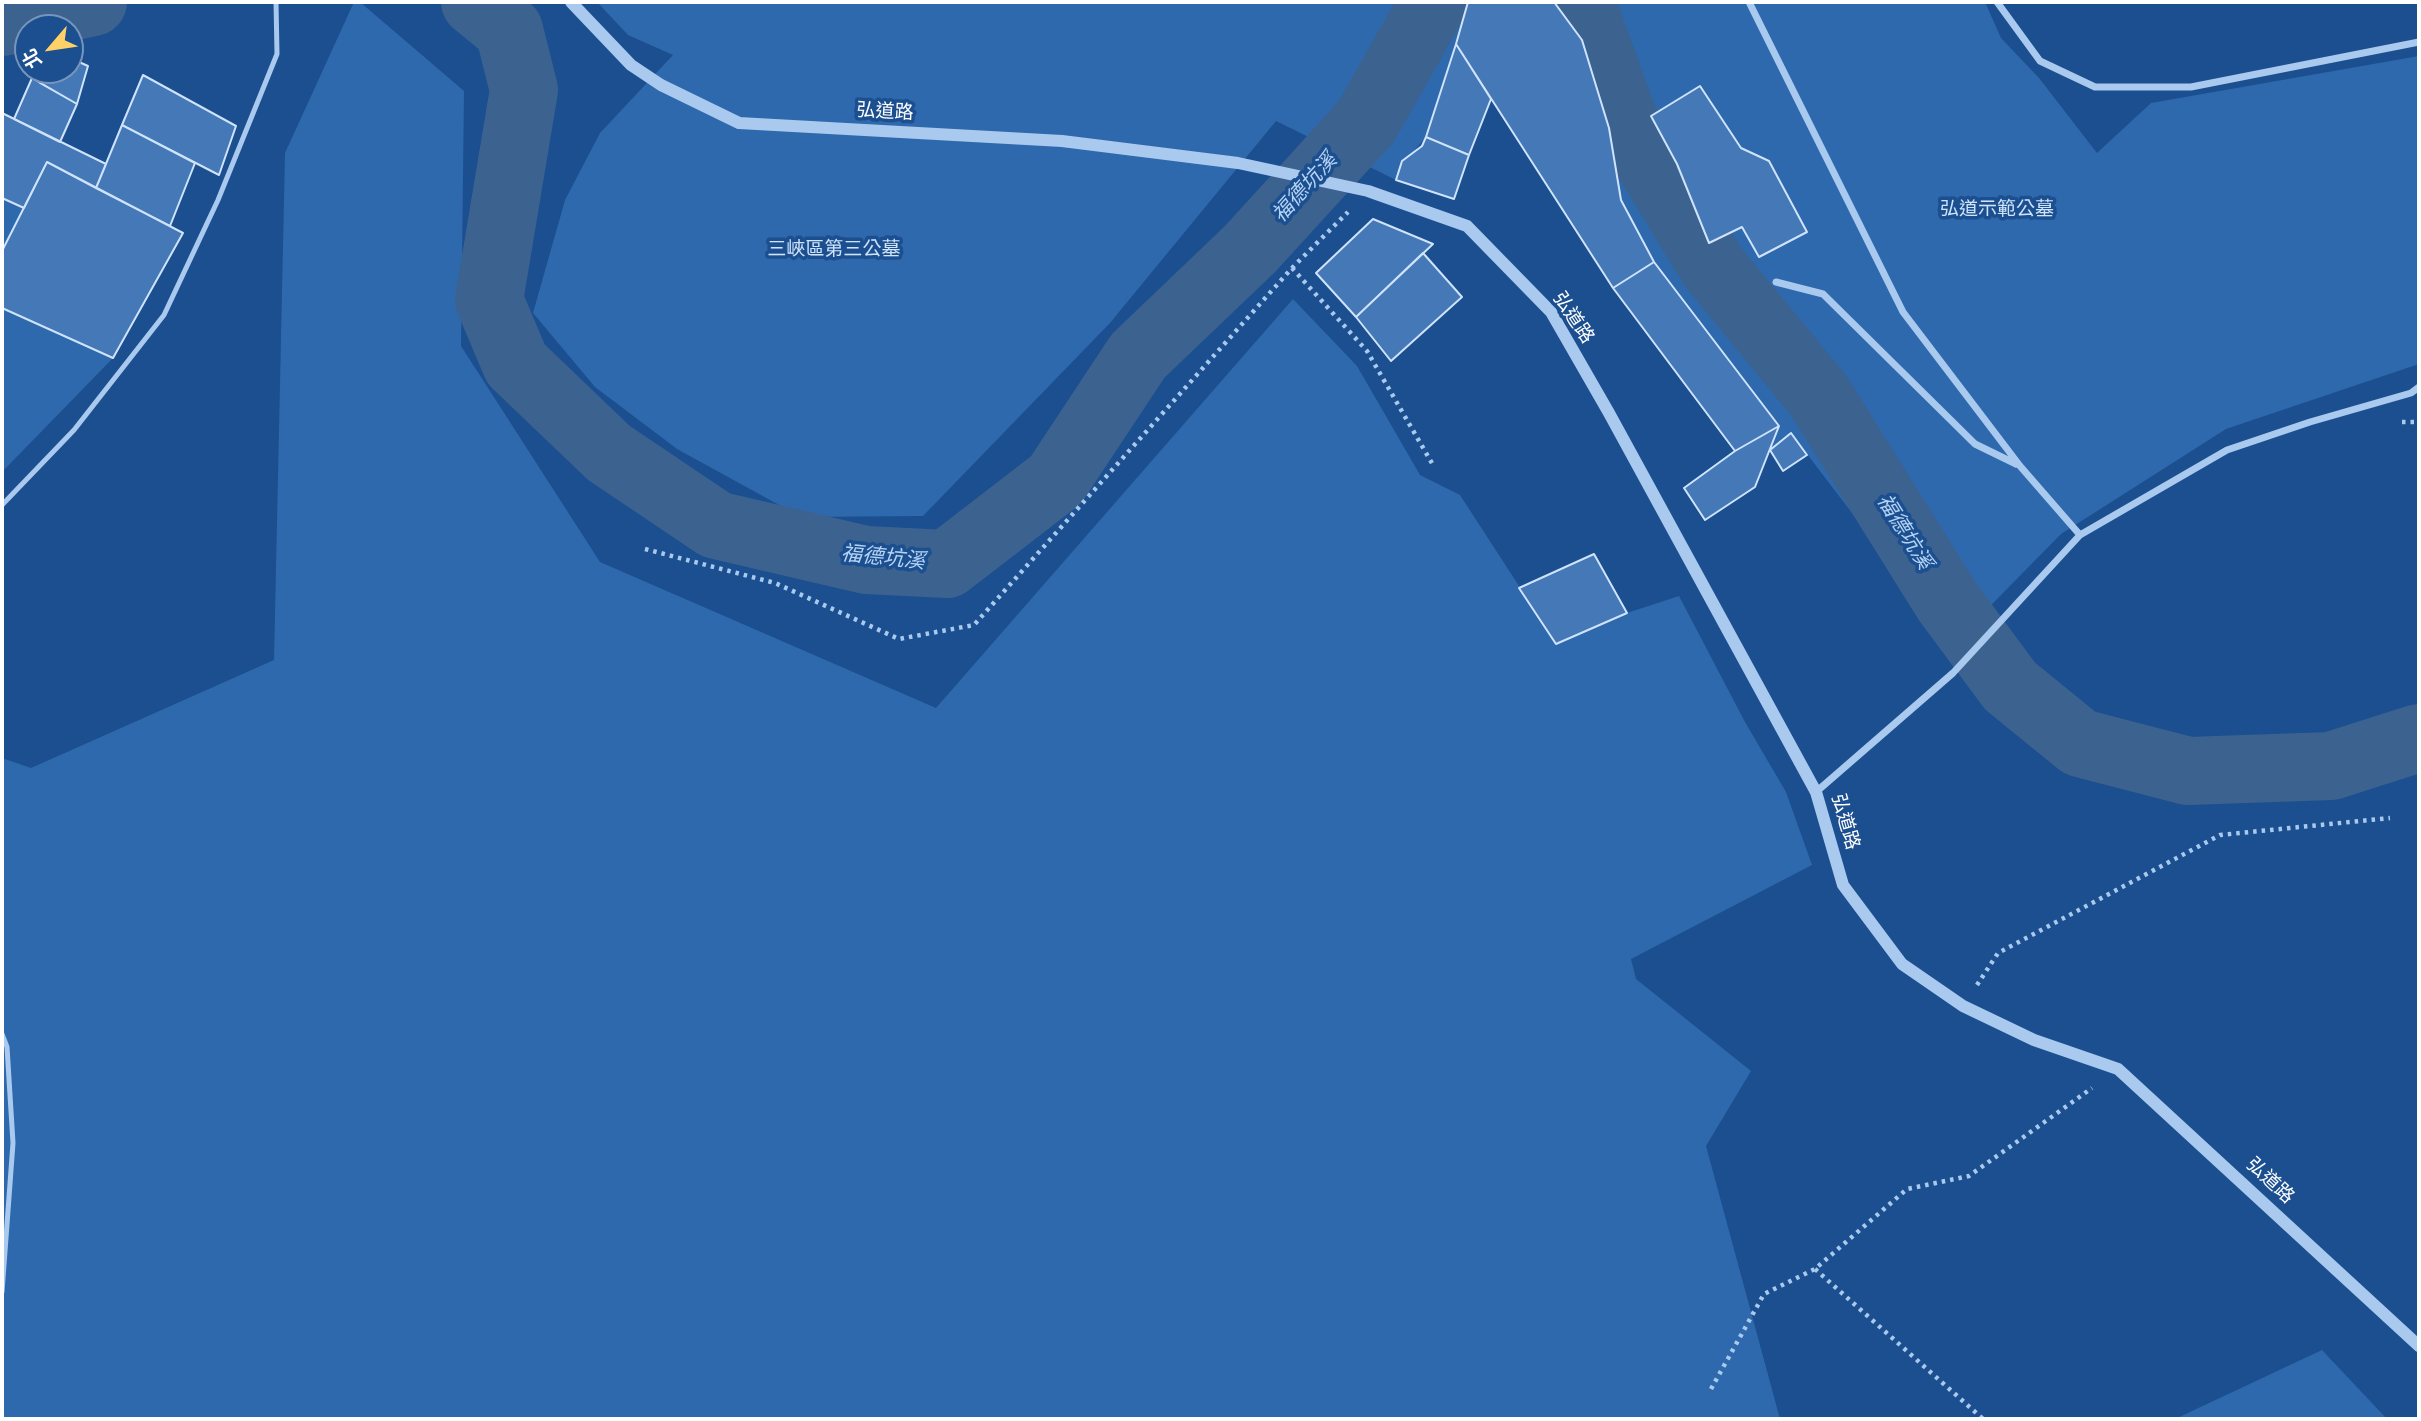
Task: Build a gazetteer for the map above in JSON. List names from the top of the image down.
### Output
{
  "streets": {
    "street": ["弘道路"]
  },
  "water": ["福德坑溪"],
  "parks": ["弘道示範公墓", "三峽區第三公墓"],
  "north": "bottom left"
}
